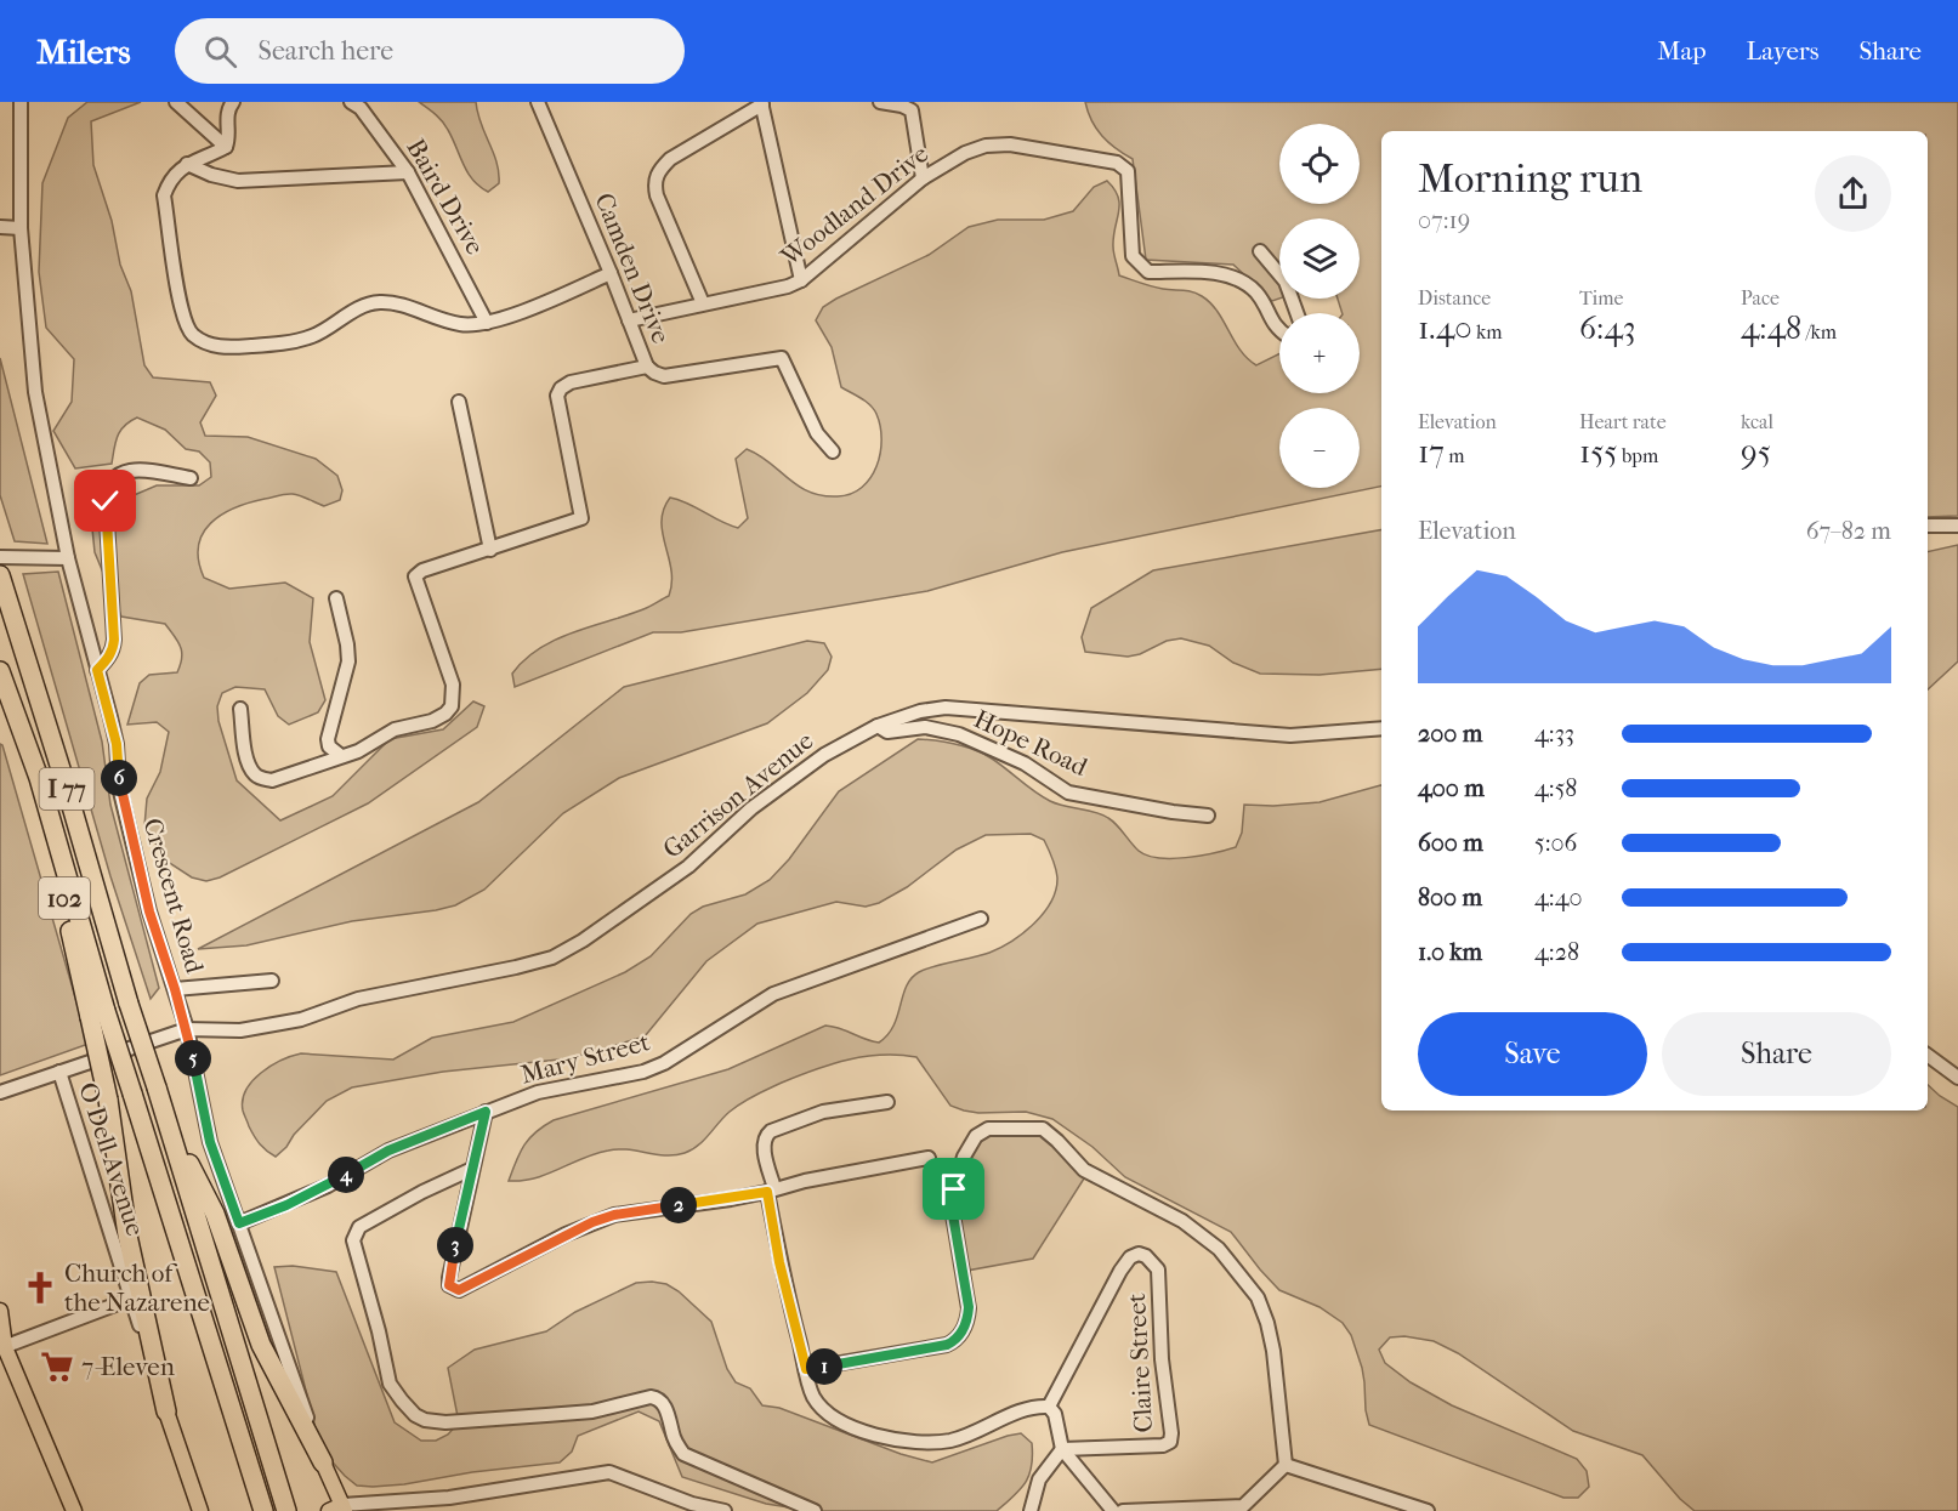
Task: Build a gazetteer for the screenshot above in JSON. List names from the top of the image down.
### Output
{
  "streets": {
    "highway": ["I 77"],
    "main road": ["Crescent Road", "O Dell Avenue"],
    "street": [
      "Baird Drive",
      "Woodland Drive",
      "Camden Drive",
      "Hope Road",
      "Garrison Avenue",
      "Mary Street",
      "Claire Street"
    ]
  },
  "crossings": [
    ["Woodland Drive", "Camden Drive"],
    ["Hope Road", "Garrison Avenue"],
    ["Garrison Avenue", "Crescent Road"],
    ["Garrison Avenue", "O Dell Avenue"],
    ["Crescent Road", "Mary Street"]
  ],
  "places": {
    "church": ["Church of the Nazarene"],
    "supermarket": ["7-Eleven"]
  },
  "page": {
    "header": "Milers",
    "search": "Search here",
    "nav": ["Map", "Layers", "Share"],
    "map_buttons": ["+", "−"],
    "heading": ["Morning run", "07:19"],
    "stats": [
      ["Distance", "1.40 km"],
      ["Time", "6:43"],
      ["Pace", "4:48 /km"],
      ["Elevation", "17 m"],
      ["Heart rate", "155 bpm"],
      ["kcal", "95"]
    ],
    "chart": ["Elevation", "67–82 m"],
    "list": [
      {
        "name": "200 m",
        "note": "4:33"
      },
      {
        "name": "400 m",
        "note": "4:58"
      },
      {
        "name": "600 m",
        "note": "5:06"
      },
      {
        "name": "800 m",
        "note": "4:40"
      },
      {
        "name": "1.0 km",
        "note": "4:28"
      }
    ],
    "pins": [
      "6",
      "5",
      "4",
      "2",
      "3",
      "1"
    ],
    "buttons": ["Save", "Share"]
  }
}
